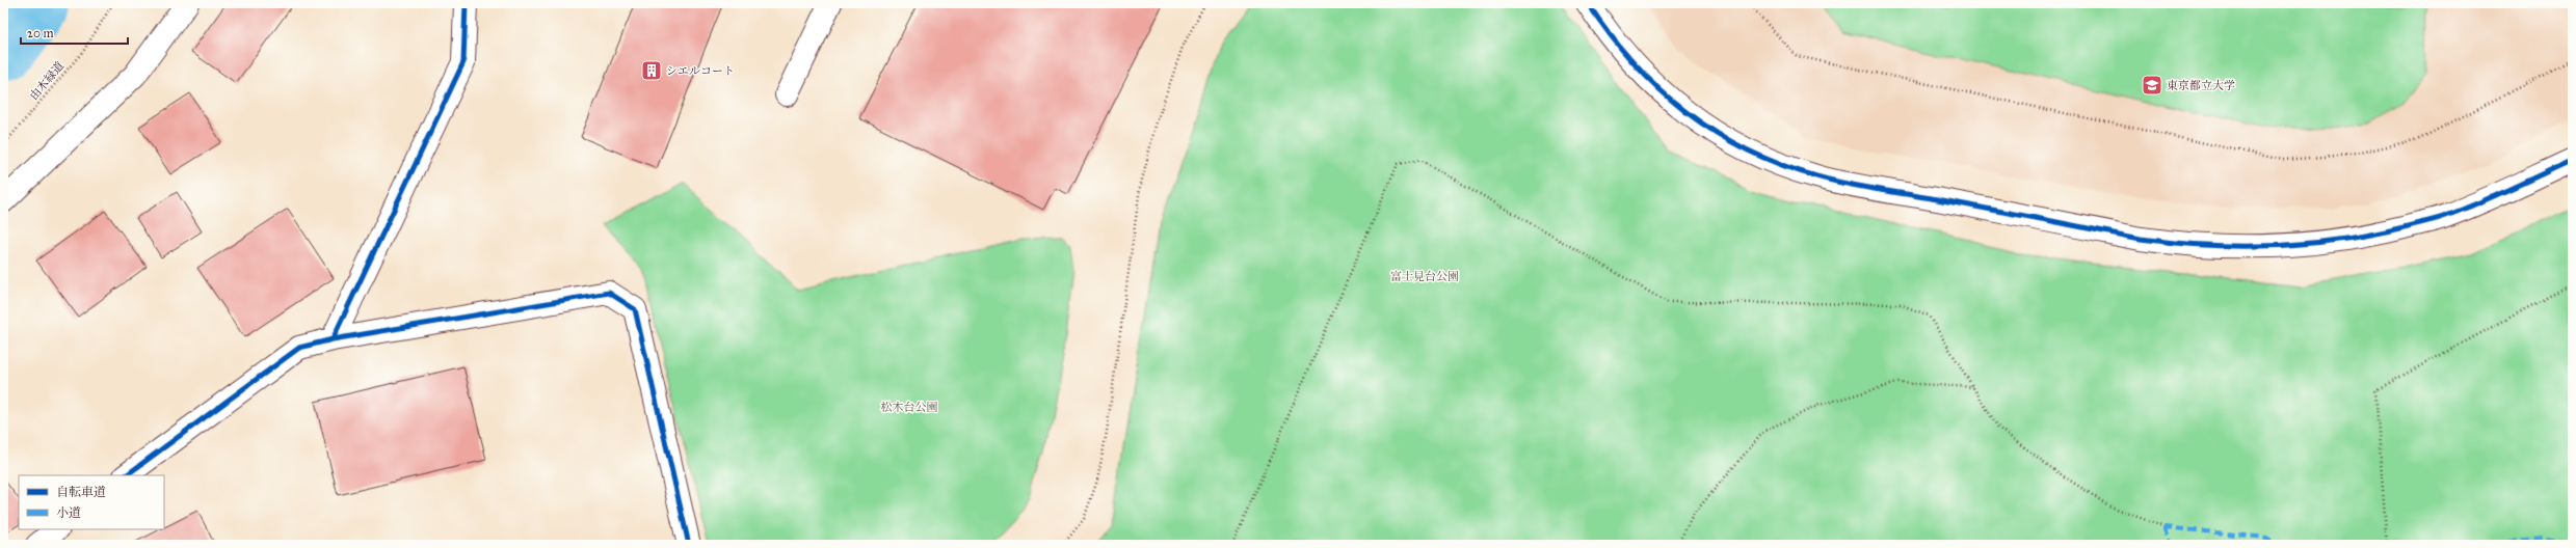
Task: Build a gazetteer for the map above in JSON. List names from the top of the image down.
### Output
{
  "streets": {
    "path": ["由木緑道"]
  },
  "parks": ["富士見台公園", "松木台公園"],
  "places": {
    "building": ["シエルコート"],
    "school or university": ["東京都立大学"]
  },
  "legend": ["自転車道", "小道"],
  "scale_bar": "20 m"
}
